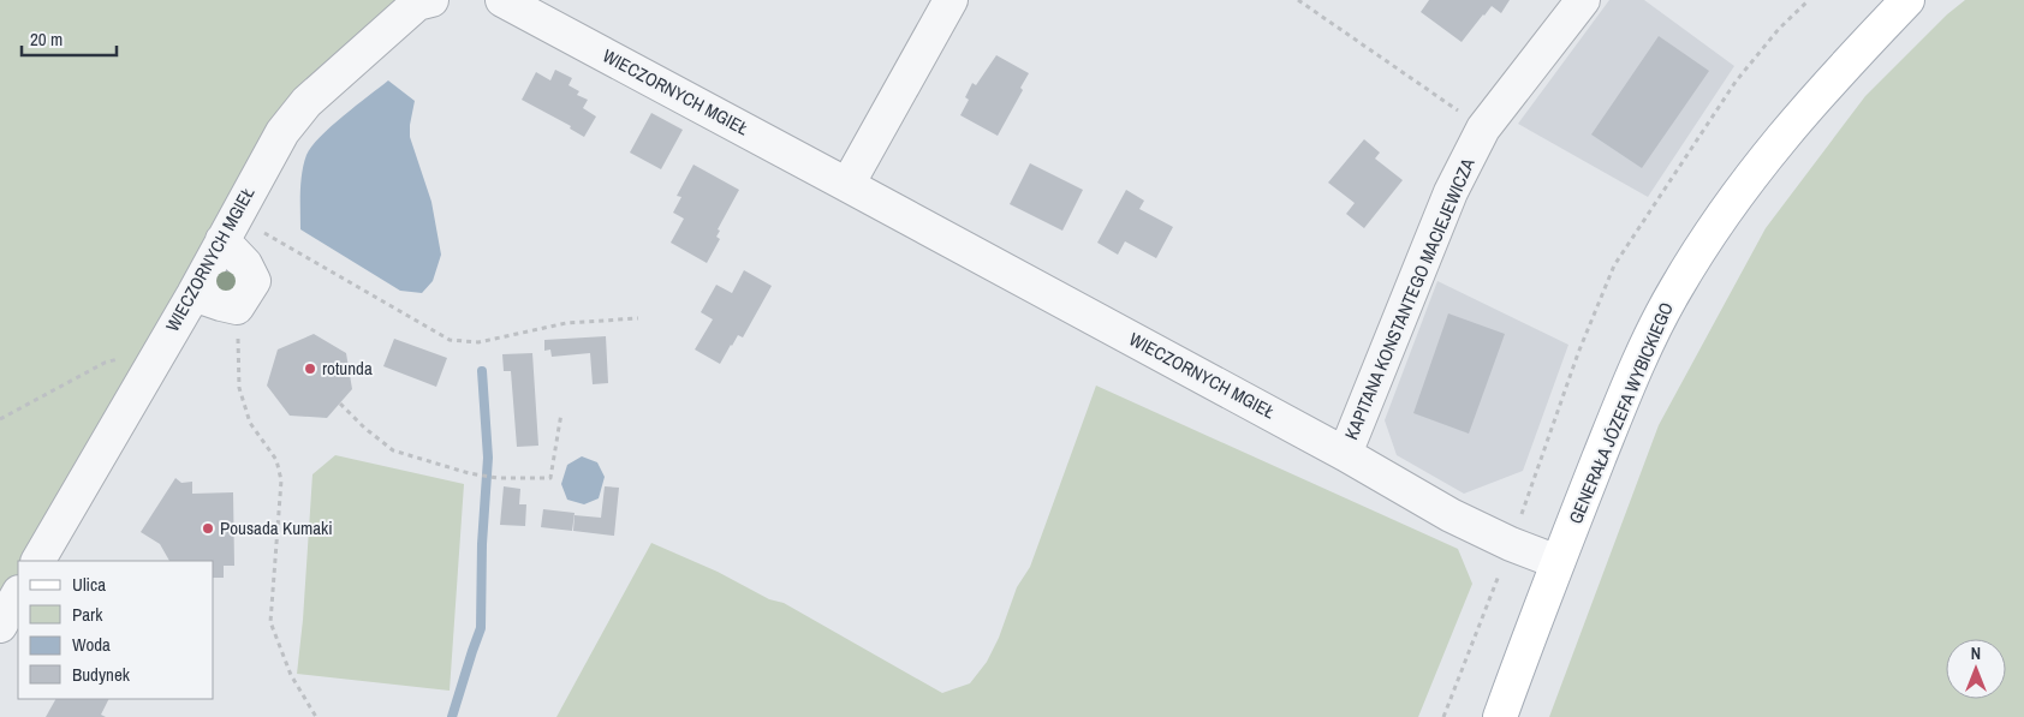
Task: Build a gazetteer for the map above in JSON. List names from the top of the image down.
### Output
{
  "streets": {
    "main road": ["GENERAŁA JÓZEFA WYBICKIEGO"],
    "street": ["WIECZORNYCH MGIEŁ", "KAPITANA KONSTANTEGO MACIEJEWICZA"]
  },
  "crossings": [
    ["WIECZORNYCH MGIEŁ", "KAPITANA KONSTANTEGO MACIEJEWICZA"],
    ["WIECZORNYCH MGIEŁ", "GENERAŁA JÓZEFA WYBICKIEGO"]
  ],
  "places": ["rotunda", "Pousada Kumaki"],
  "legend": [
    "Ulica",
    "Park",
    "Woda",
    "Budynek"
  ],
  "scale_bar": "20 m",
  "north": "top"
}
